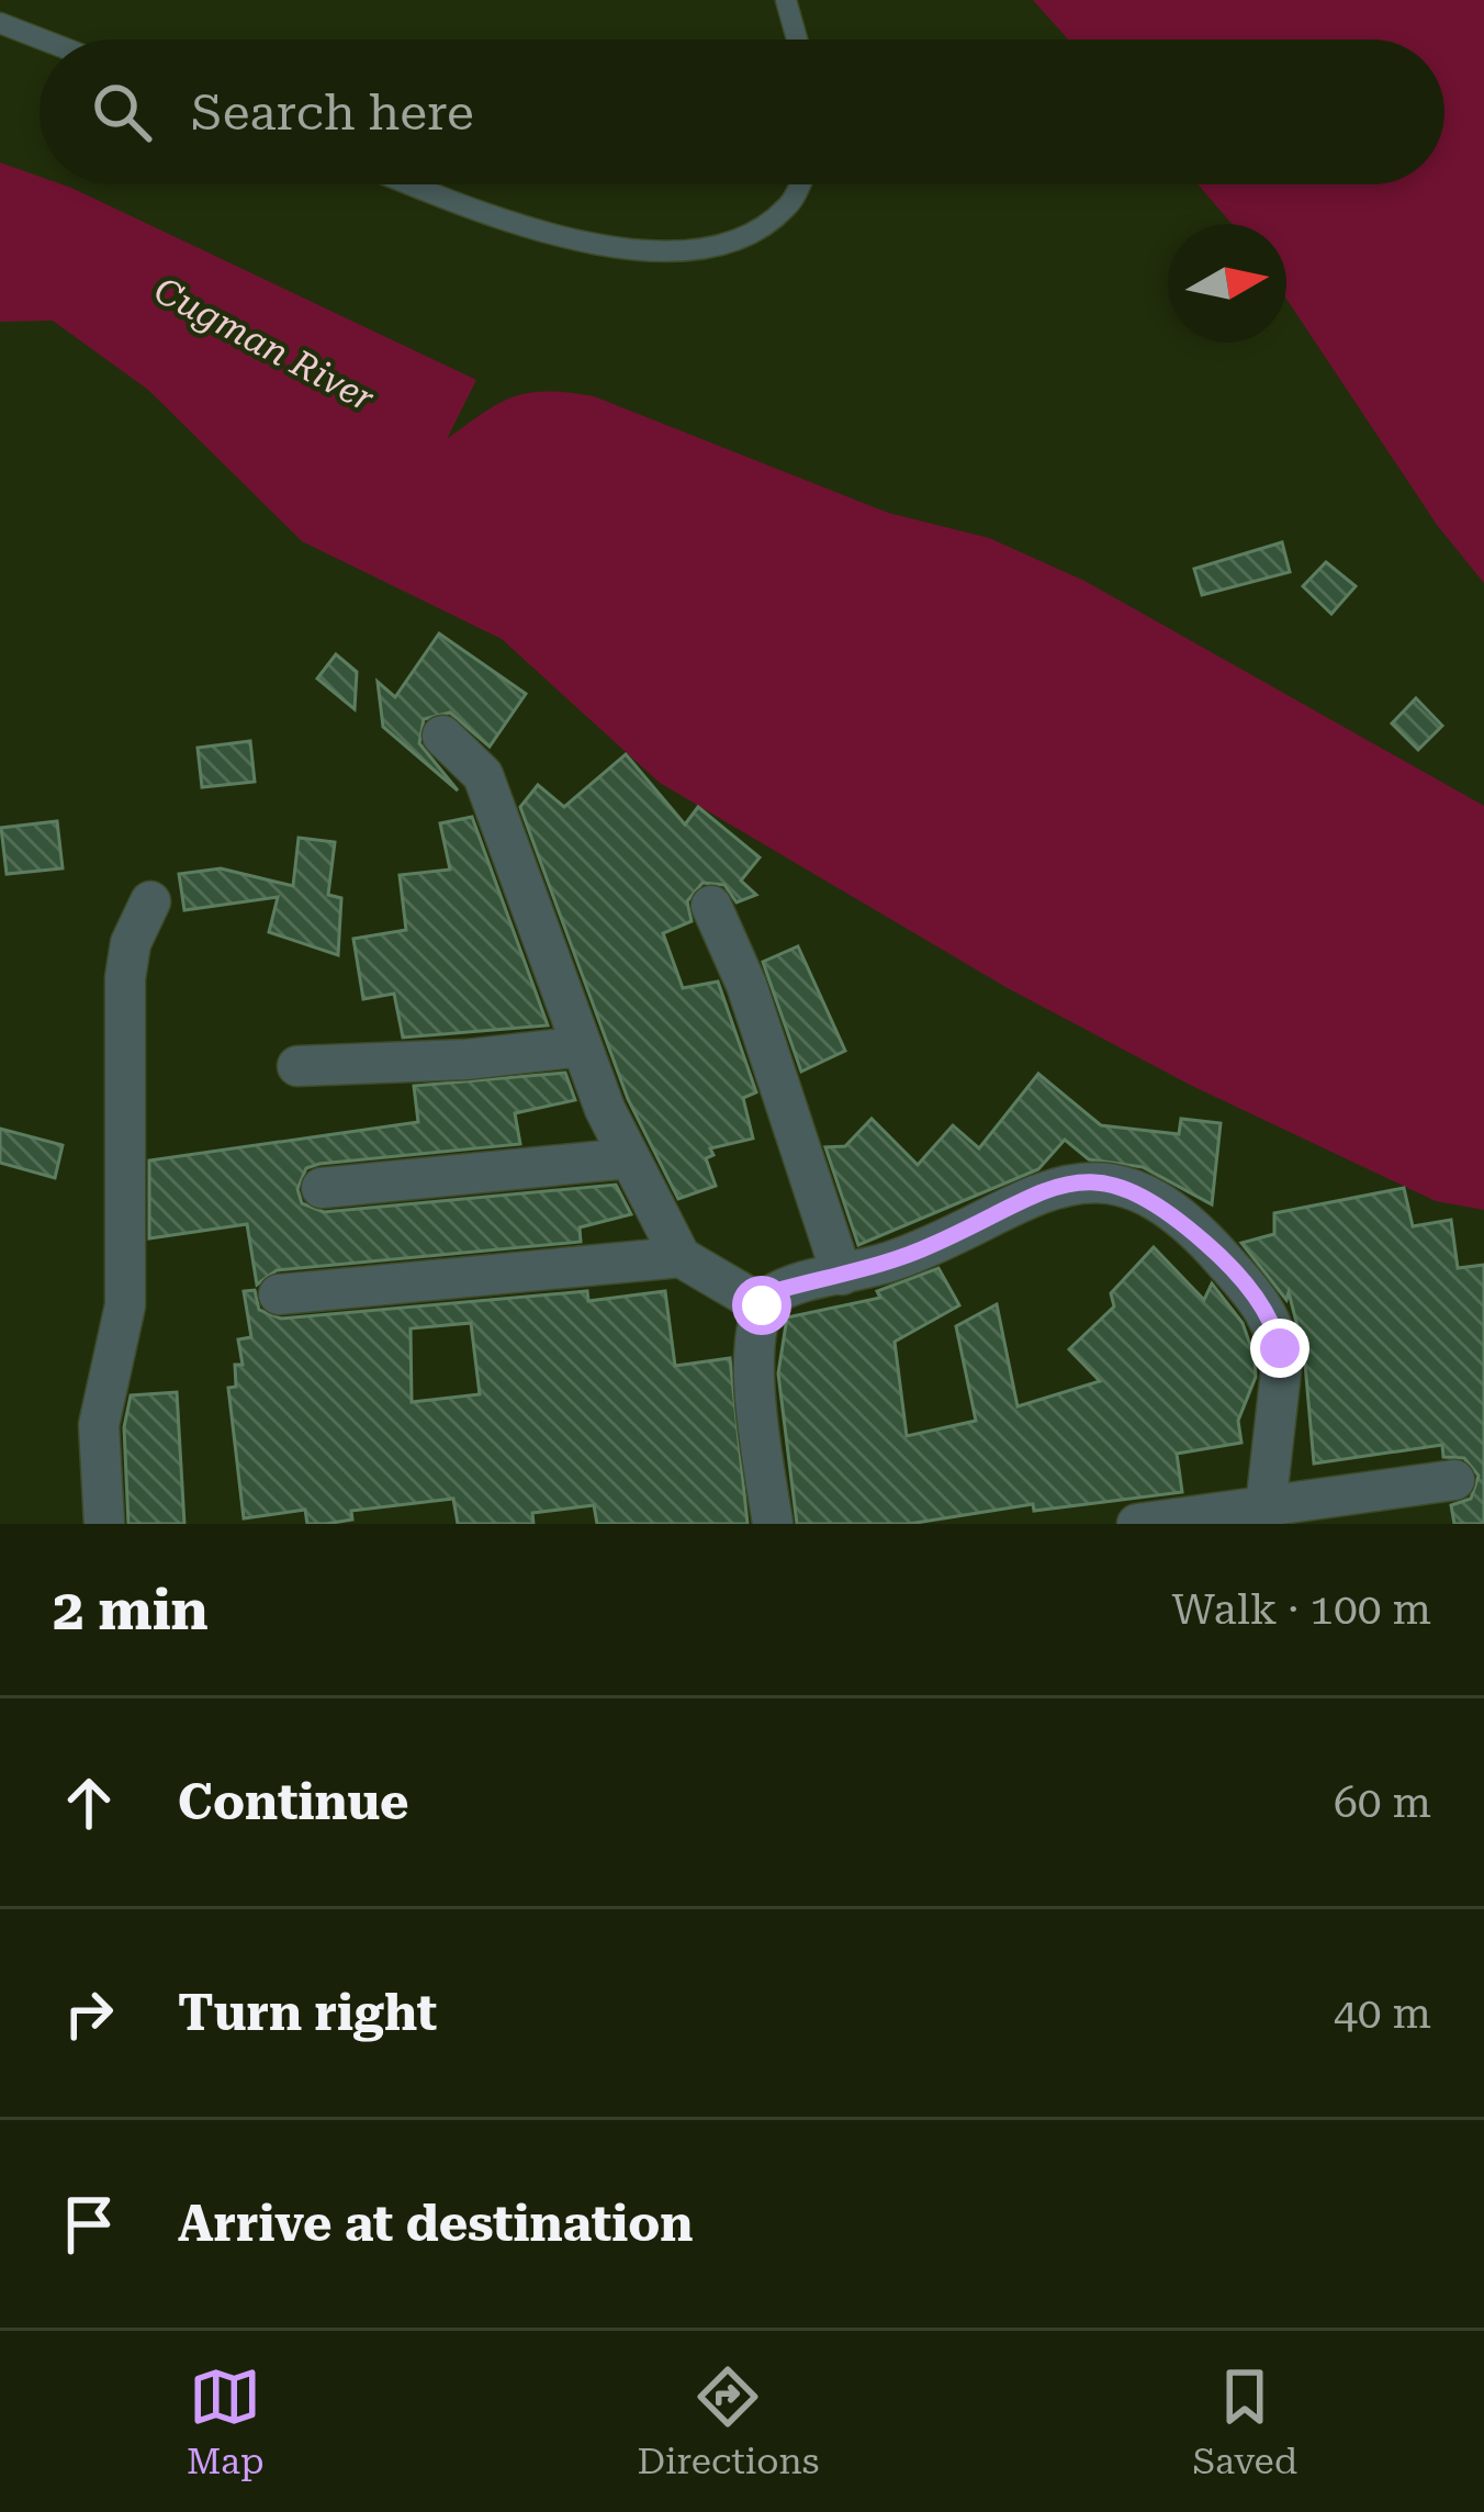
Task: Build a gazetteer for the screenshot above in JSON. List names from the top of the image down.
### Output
{
  "water": ["Cugman River"],
  "north": "right",
  "page": {
    "search": "Search here",
    "heading": ["2 min", "Walk · 100 m"],
    "list": [
      ["Continue", "60 m"],
      ["Turn right", "40 m"],
      "Arrive at destination"
    ],
    "nav": ["Map", "Directions", "Saved"]
  }
}
